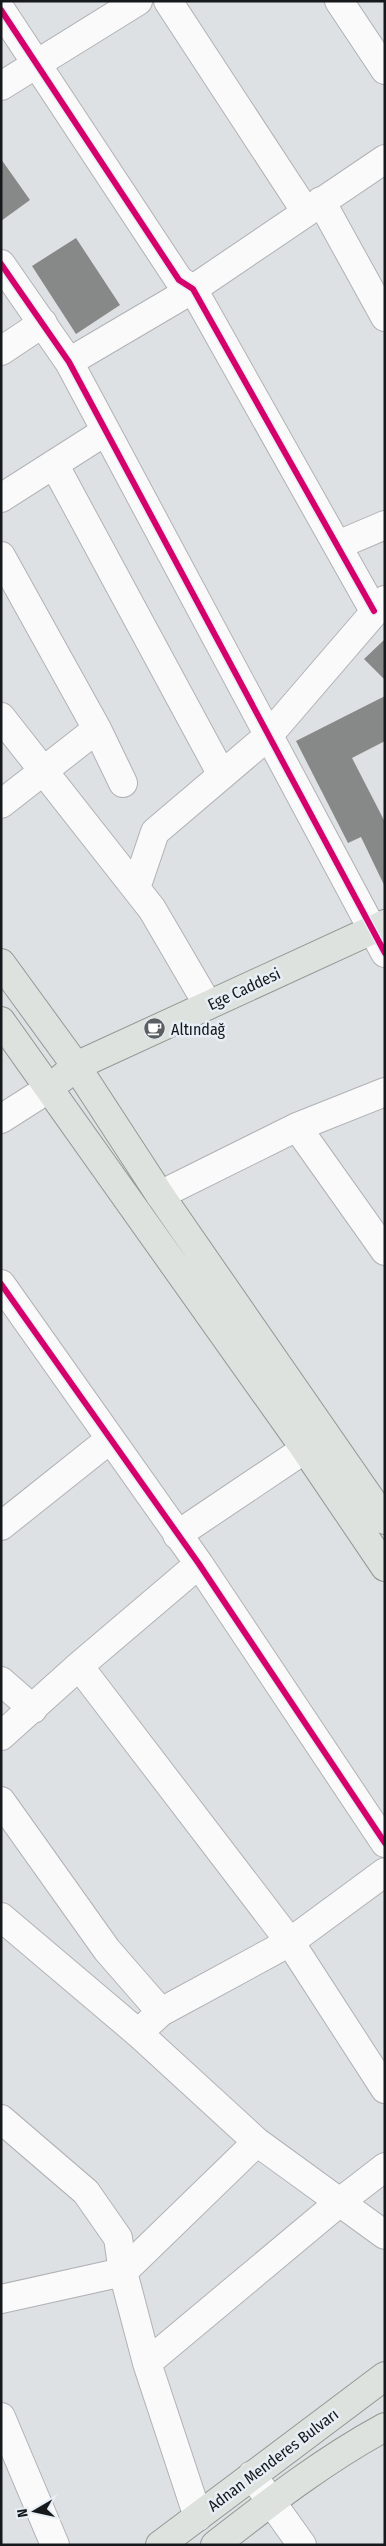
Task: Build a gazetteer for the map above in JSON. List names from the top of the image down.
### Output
{
  "streets": {
    "main road": ["Ege Caddesi", "Adnan Menderes Bulvarı"]
  },
  "places": {
    "cafe": ["Altındağ"]
  },
  "north": "left"
}
